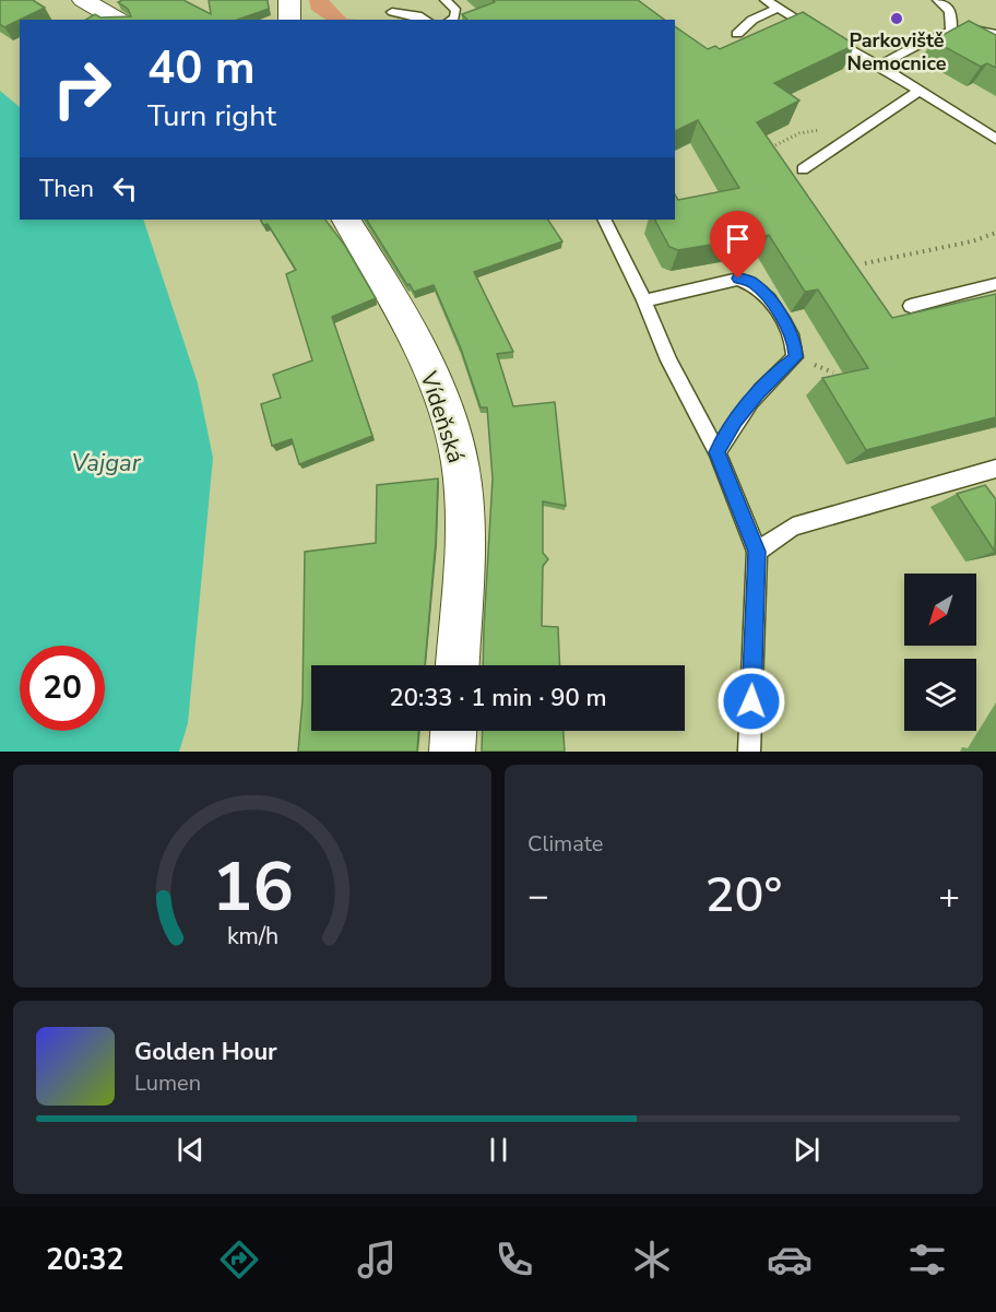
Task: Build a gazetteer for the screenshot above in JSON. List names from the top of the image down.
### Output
{
  "streets": {
    "street": ["Vídeňská"]
  },
  "water": ["Vajgar"],
  "places": ["Parkoviště Nemocnice"],
  "north": "bottom left",
  "page": {
    "turn": ["40 m", "Turn right"],
    "then": "Then",
    "limit": "20",
    "trip": "20:33 · 1 min · 90 m",
    "tile": "Climate",
    "heat": ["−", "20°", "+"],
    "song": ["Golden Hour", "Lumen"],
    "tabs": "20:32",
    "gauge": ["16", "km/h"]
  }
}
